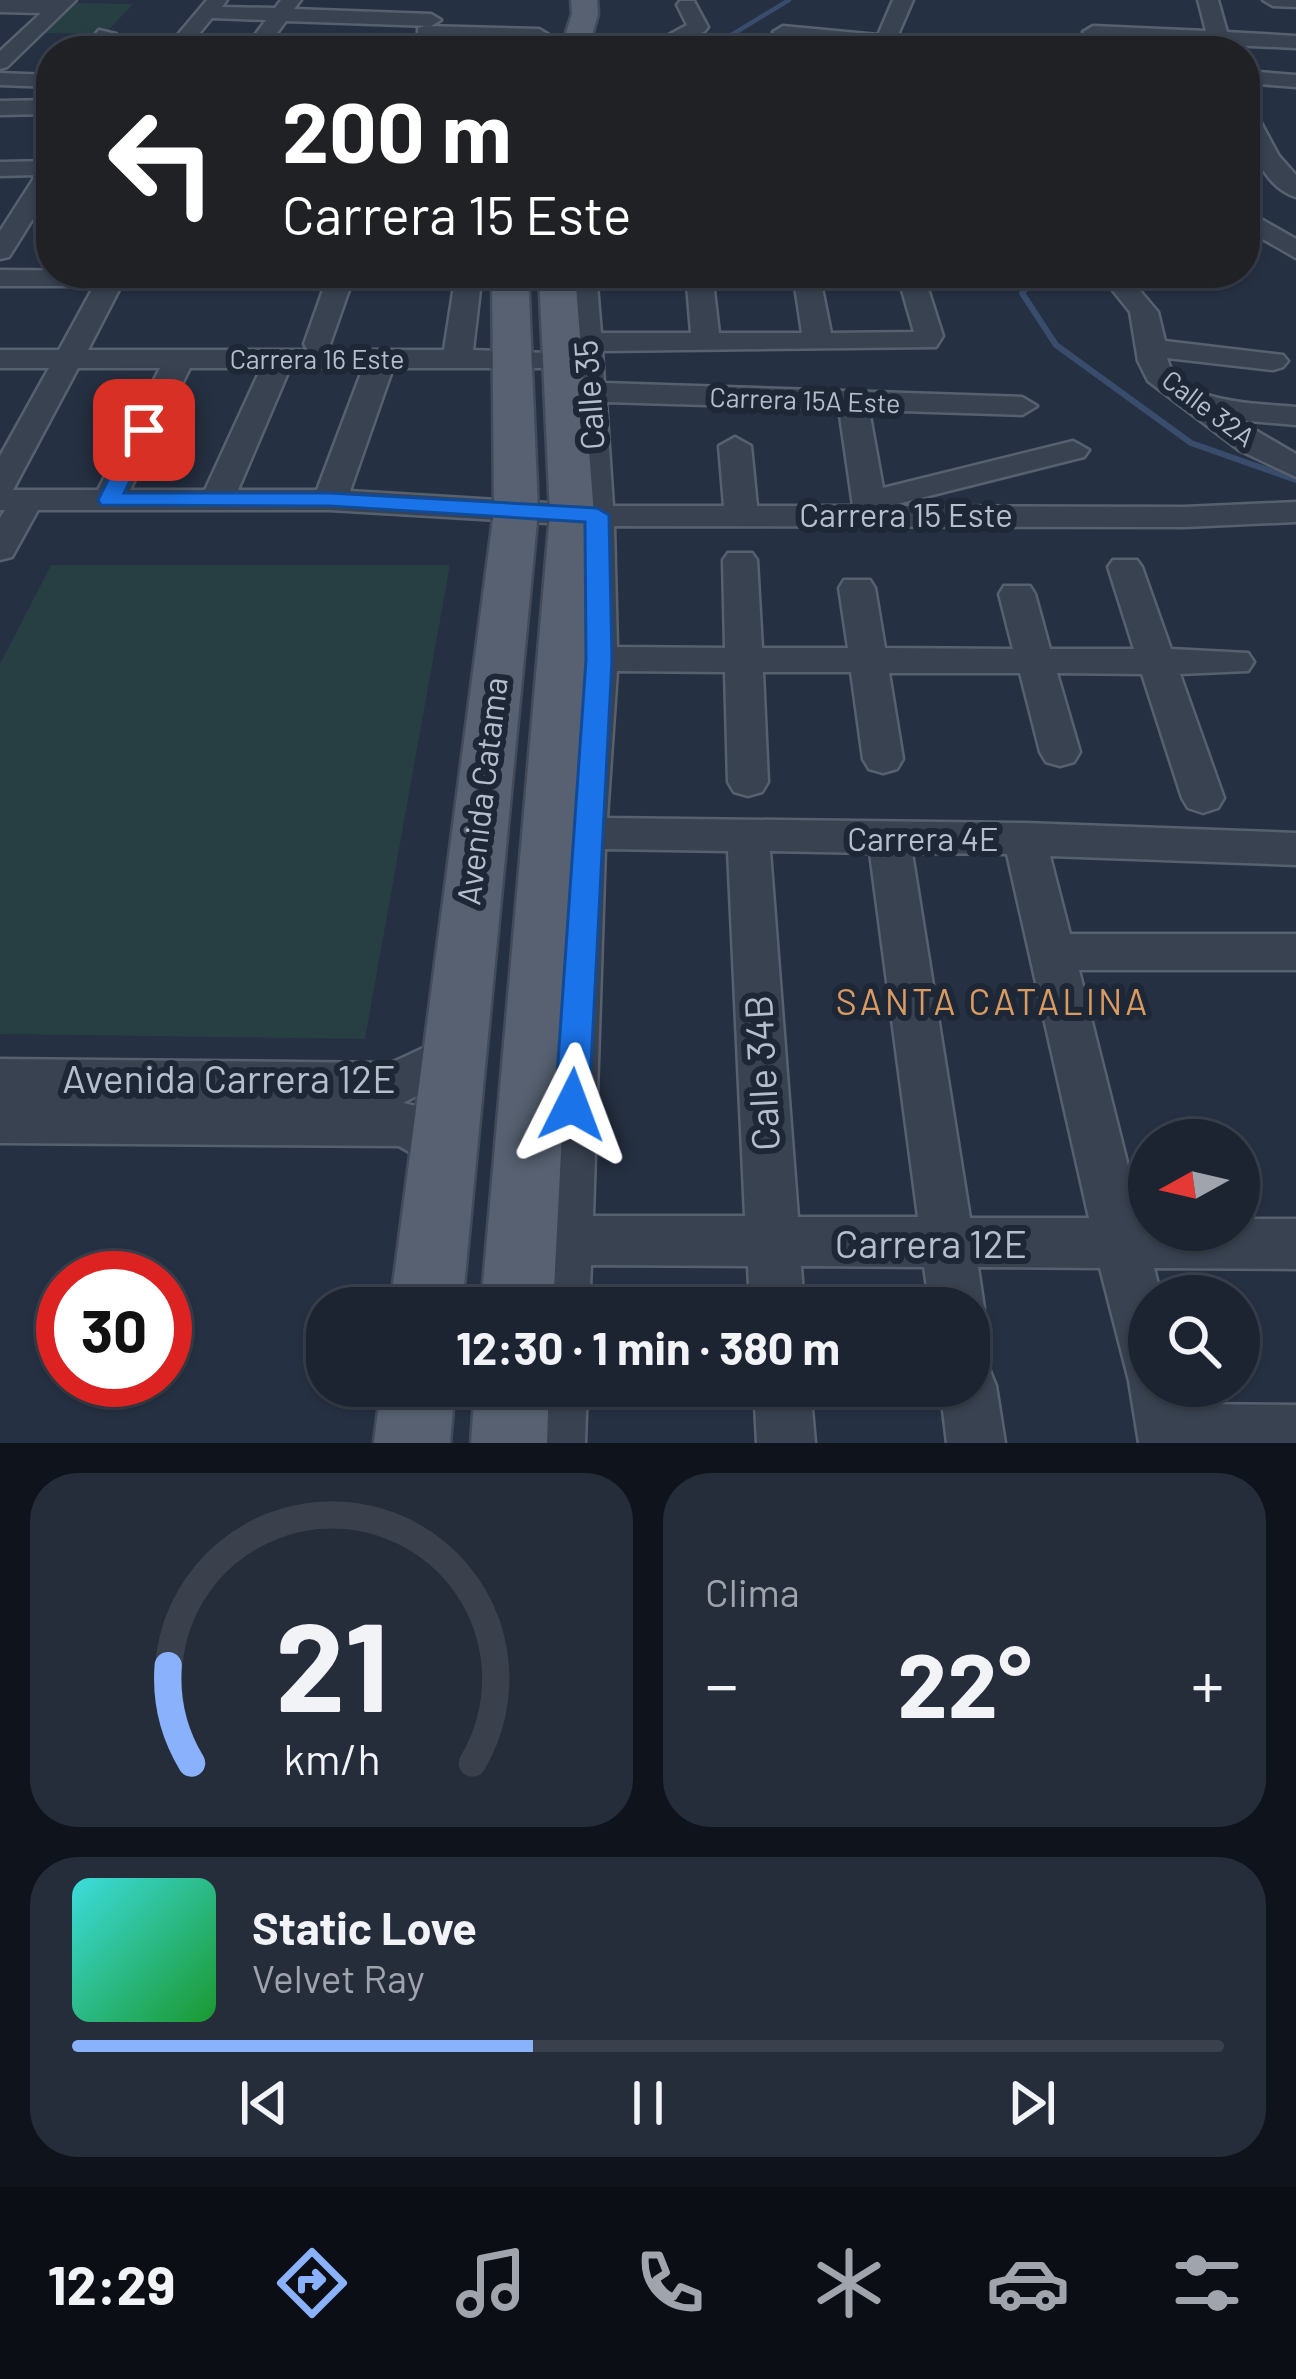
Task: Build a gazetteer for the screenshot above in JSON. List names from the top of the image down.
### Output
{
  "streets": {
    "main road": ["Avenida Catama"],
    "street": [
      "Carrera 16 Este",
      "Calle 35",
      "Carrera 15A Este",
      "Calle 32A",
      "Carrera 15 Este",
      "Carrera 4E",
      "Calle 34B",
      "Avenida Carrera 12E",
      "Carrera 12E"
    ]
  },
  "crossings": [
    ["Carrera 16 Este", "Calle 35"],
    ["Carrera 16 Este", "Carrera 15A Este"],
    ["Carrera 16 Este", "Avenida Catama"],
    ["Calle 35", "Carrera 15A Este"],
    ["Calle 35", "Avenida Catama"],
    ["Carrera 15A Este", "Avenida Catama"],
    ["Carrera 15 Este", "Avenida Catama"],
    ["Avenida Catama", "Carrera 4E"],
    ["Avenida Catama", "Avenida Carrera 12E"],
    ["Carrera 4E", "Calle 34B"],
    ["Calle 34B", "Carrera 12E"]
  ],
  "districts": ["SANTA CATALINA"],
  "north": "left",
  "page": {
    "turn": ["200 m", "Carrera 15 Este"],
    "limit": "30",
    "trip": "12:30 · 1 min · 380 m",
    "tile": "Clima",
    "heat": ["−", "22°", "+"],
    "song": ["Static Love", "Velvet Ray"],
    "tabs": "12:29",
    "gauge": ["21", "km/h"]
  }
}
